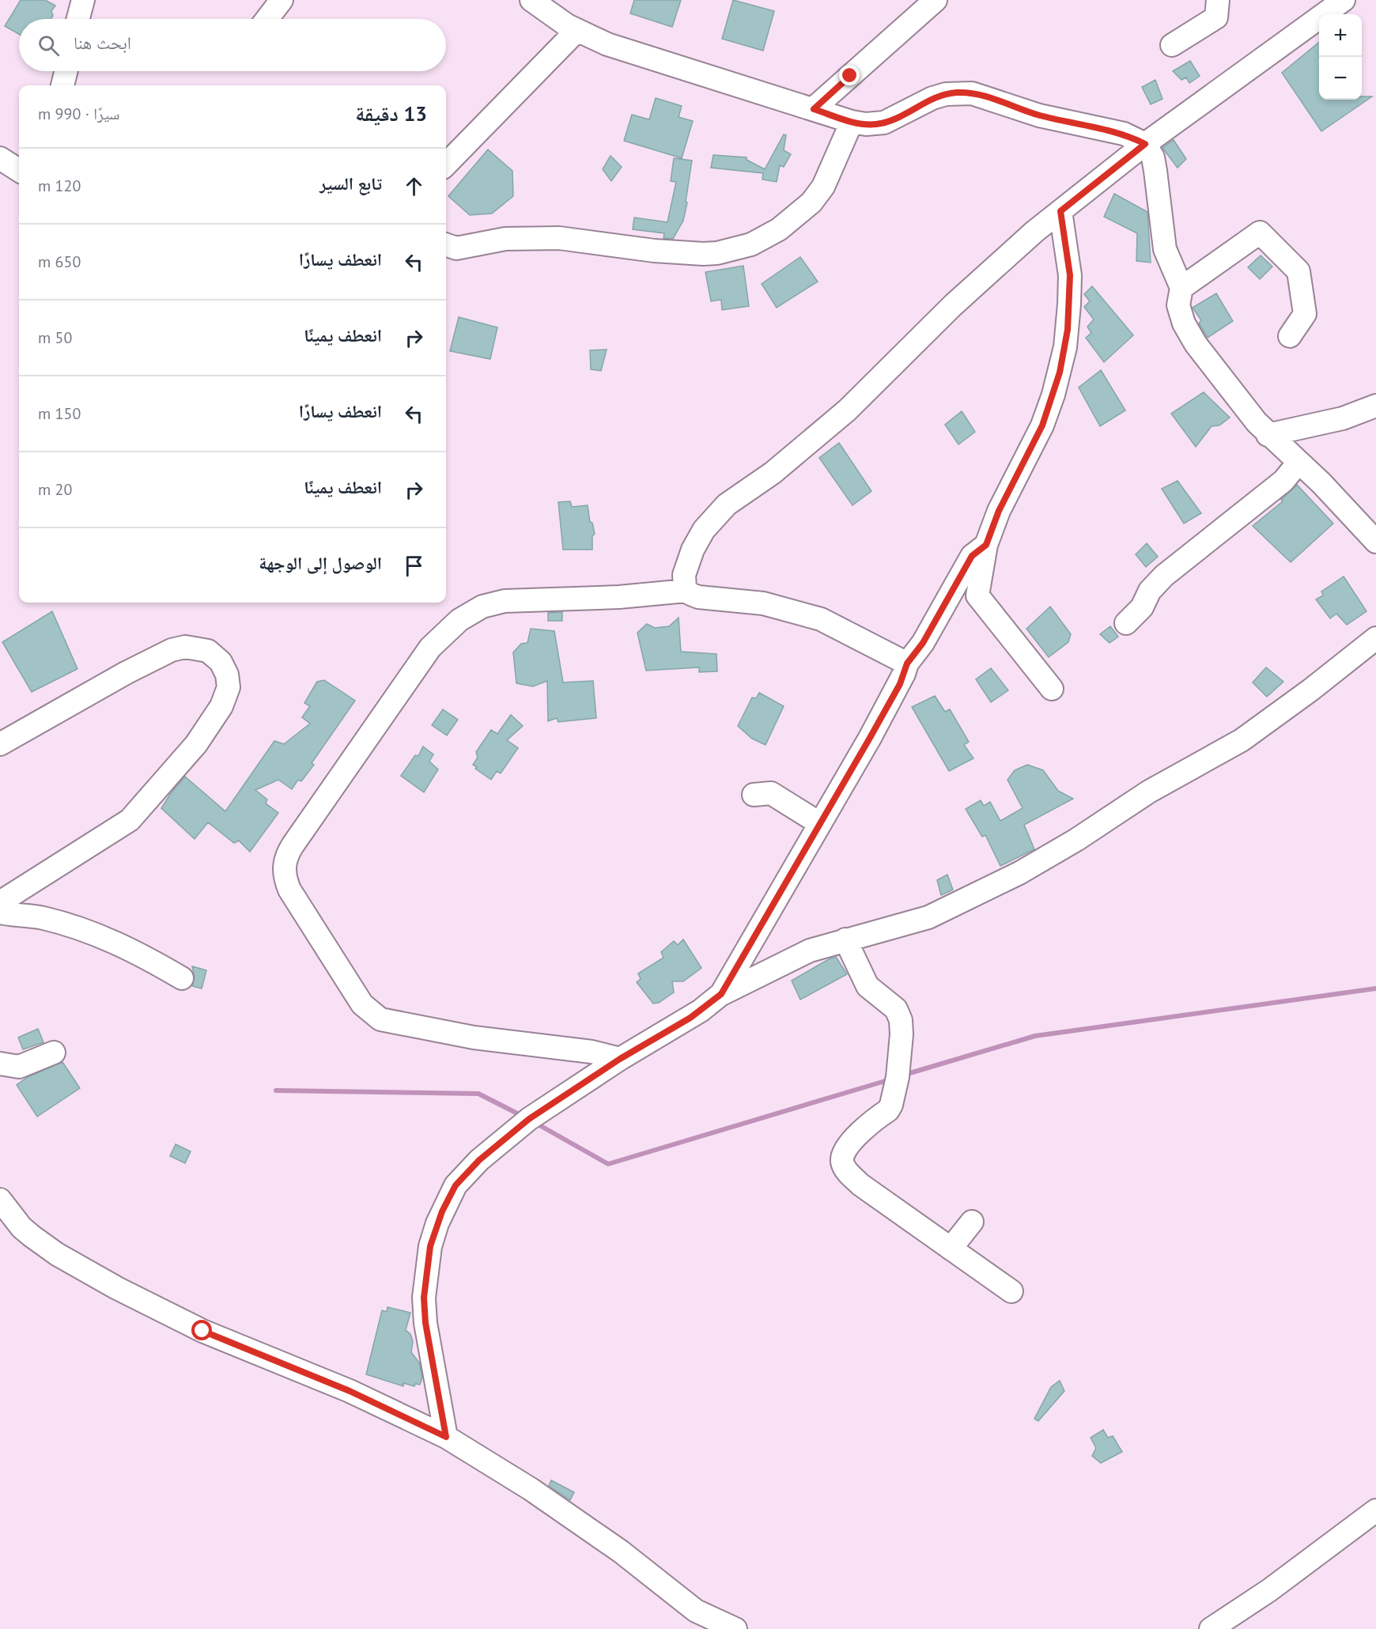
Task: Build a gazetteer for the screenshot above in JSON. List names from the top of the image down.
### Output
{
  "page": {
    "map_buttons": ["+", "−"],
    "search": "ابحث هنا",
    "heading": ["13 دقيقة", "سيرًا · 990 m"],
    "list": [
      ["تابع السير", "120 m"],
      ["انعطف يسارًا", "650 m"],
      ["انعطف يمينًا", "50 m"],
      ["انعطف يسارًا", "150 m"],
      ["انعطف يمينًا", "20 m"],
      "الوصول إلى الوجهة"
    ]
  }
}
